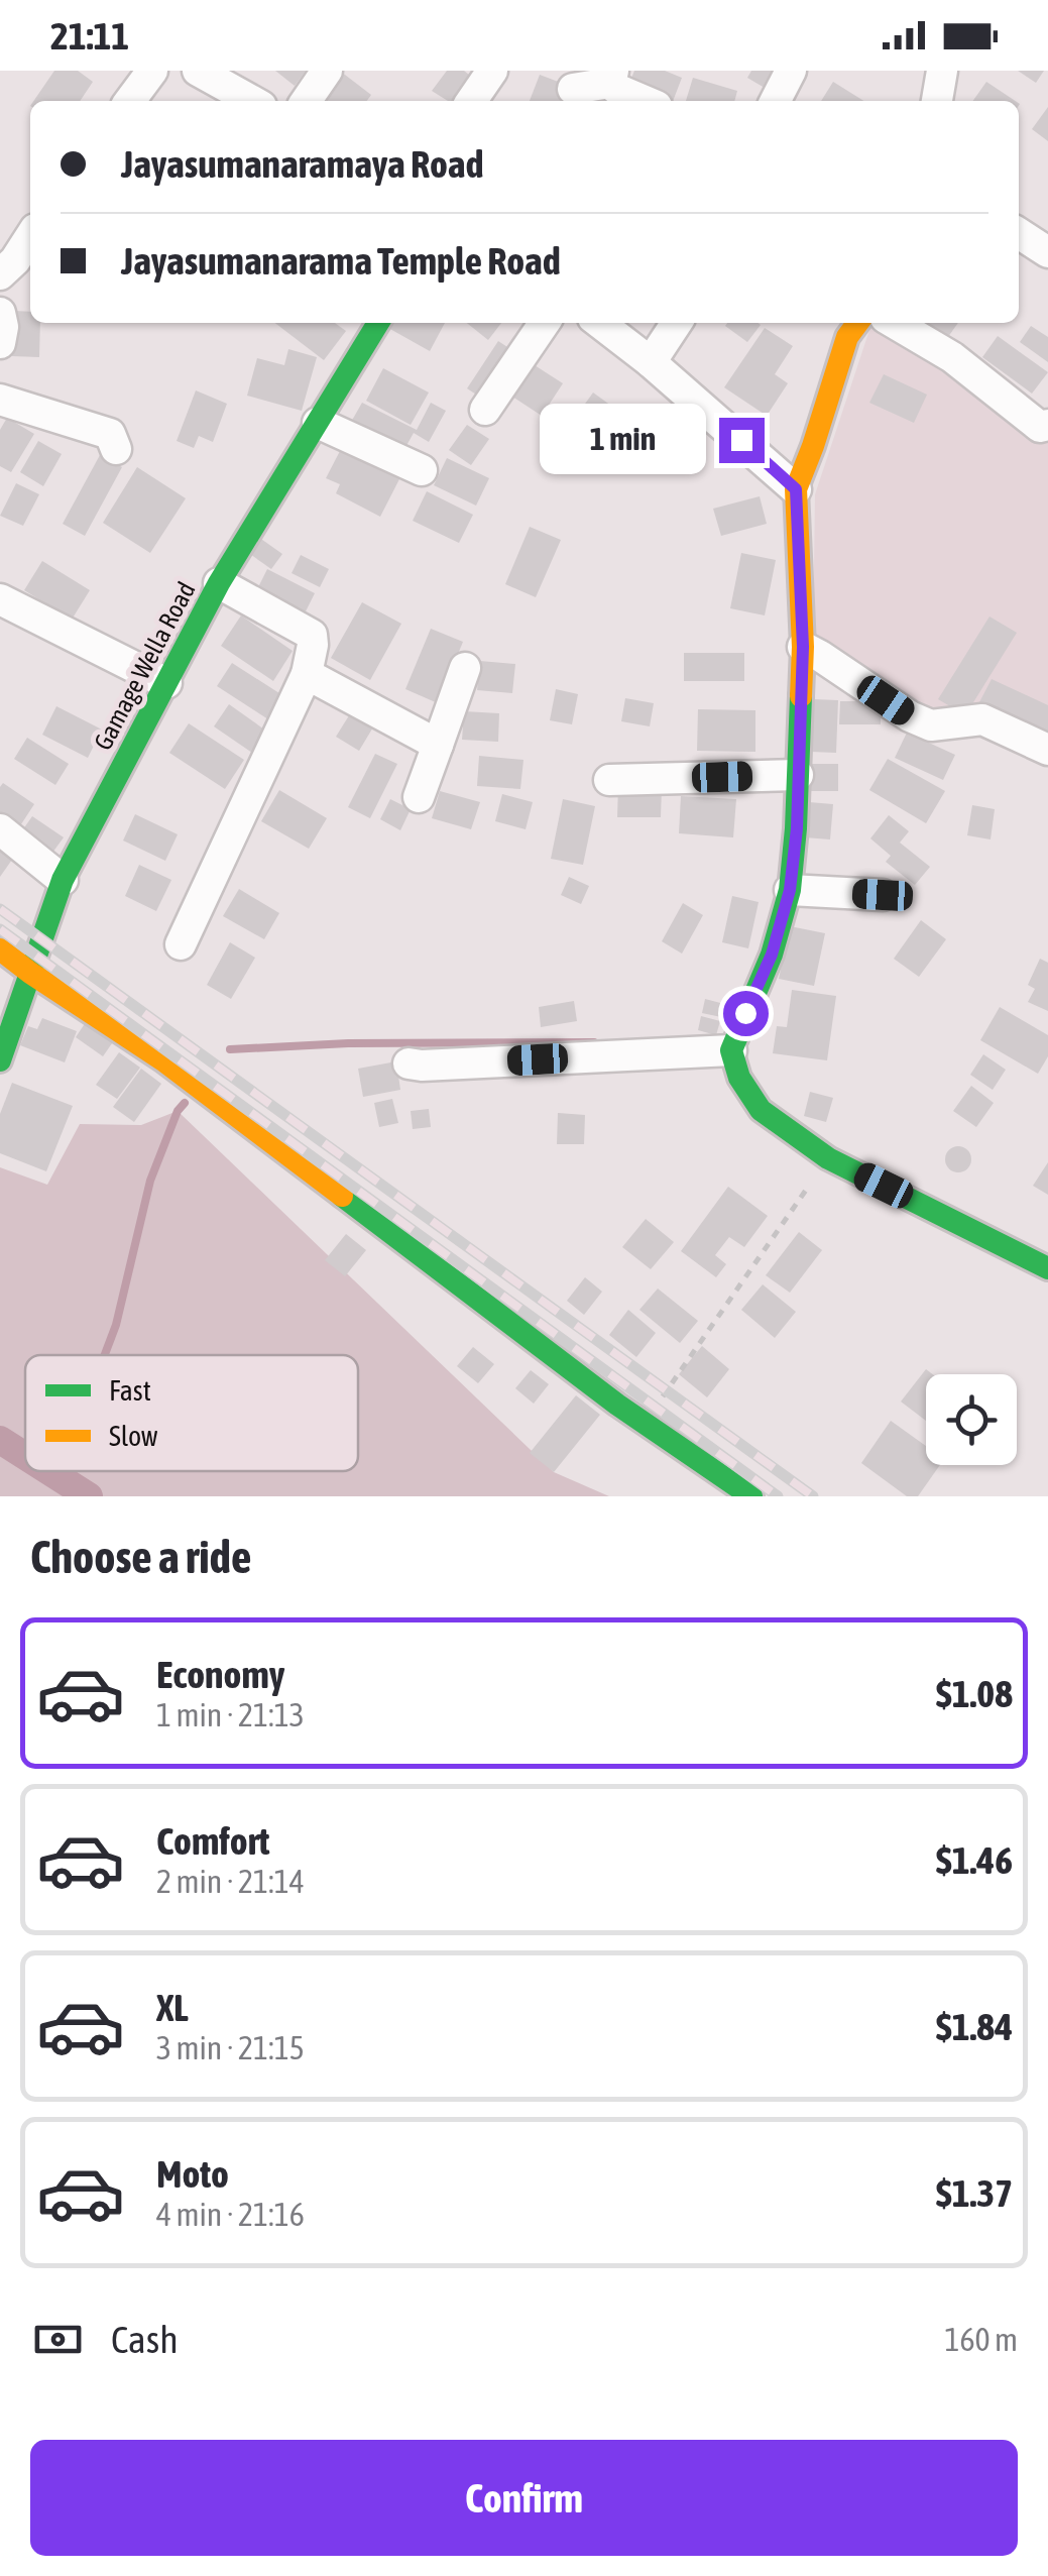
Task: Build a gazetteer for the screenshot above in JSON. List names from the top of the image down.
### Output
{
  "streets": {
    "street": ["Gamage Wella Road"]
  },
  "legend": ["Fast", "Slow"],
  "page": {
    "status": "21:11",
    "banner": ["Jayasumanaramaya Road", "Jayasumanarama Temple Road"],
    "bubble": "1 min",
    "heading": "Choose a ride",
    "list": [
      {
        "name": "Economy",
        "note": "1 min · 21:13",
        "value": "$1.08"
      },
      {
        "name": "Comfort",
        "note": "2 min · 21:14",
        "value": "$1.46"
      },
      {
        "name": "XL",
        "note": "3 min · 21:15",
        "value": "$1.84"
      },
      {
        "name": "Moto",
        "note": "4 min · 21:16",
        "value": "$1.37"
      }
    ],
    "pay": ["Cash", "160 m"],
    "buttons": "Confirm"
  }
}
